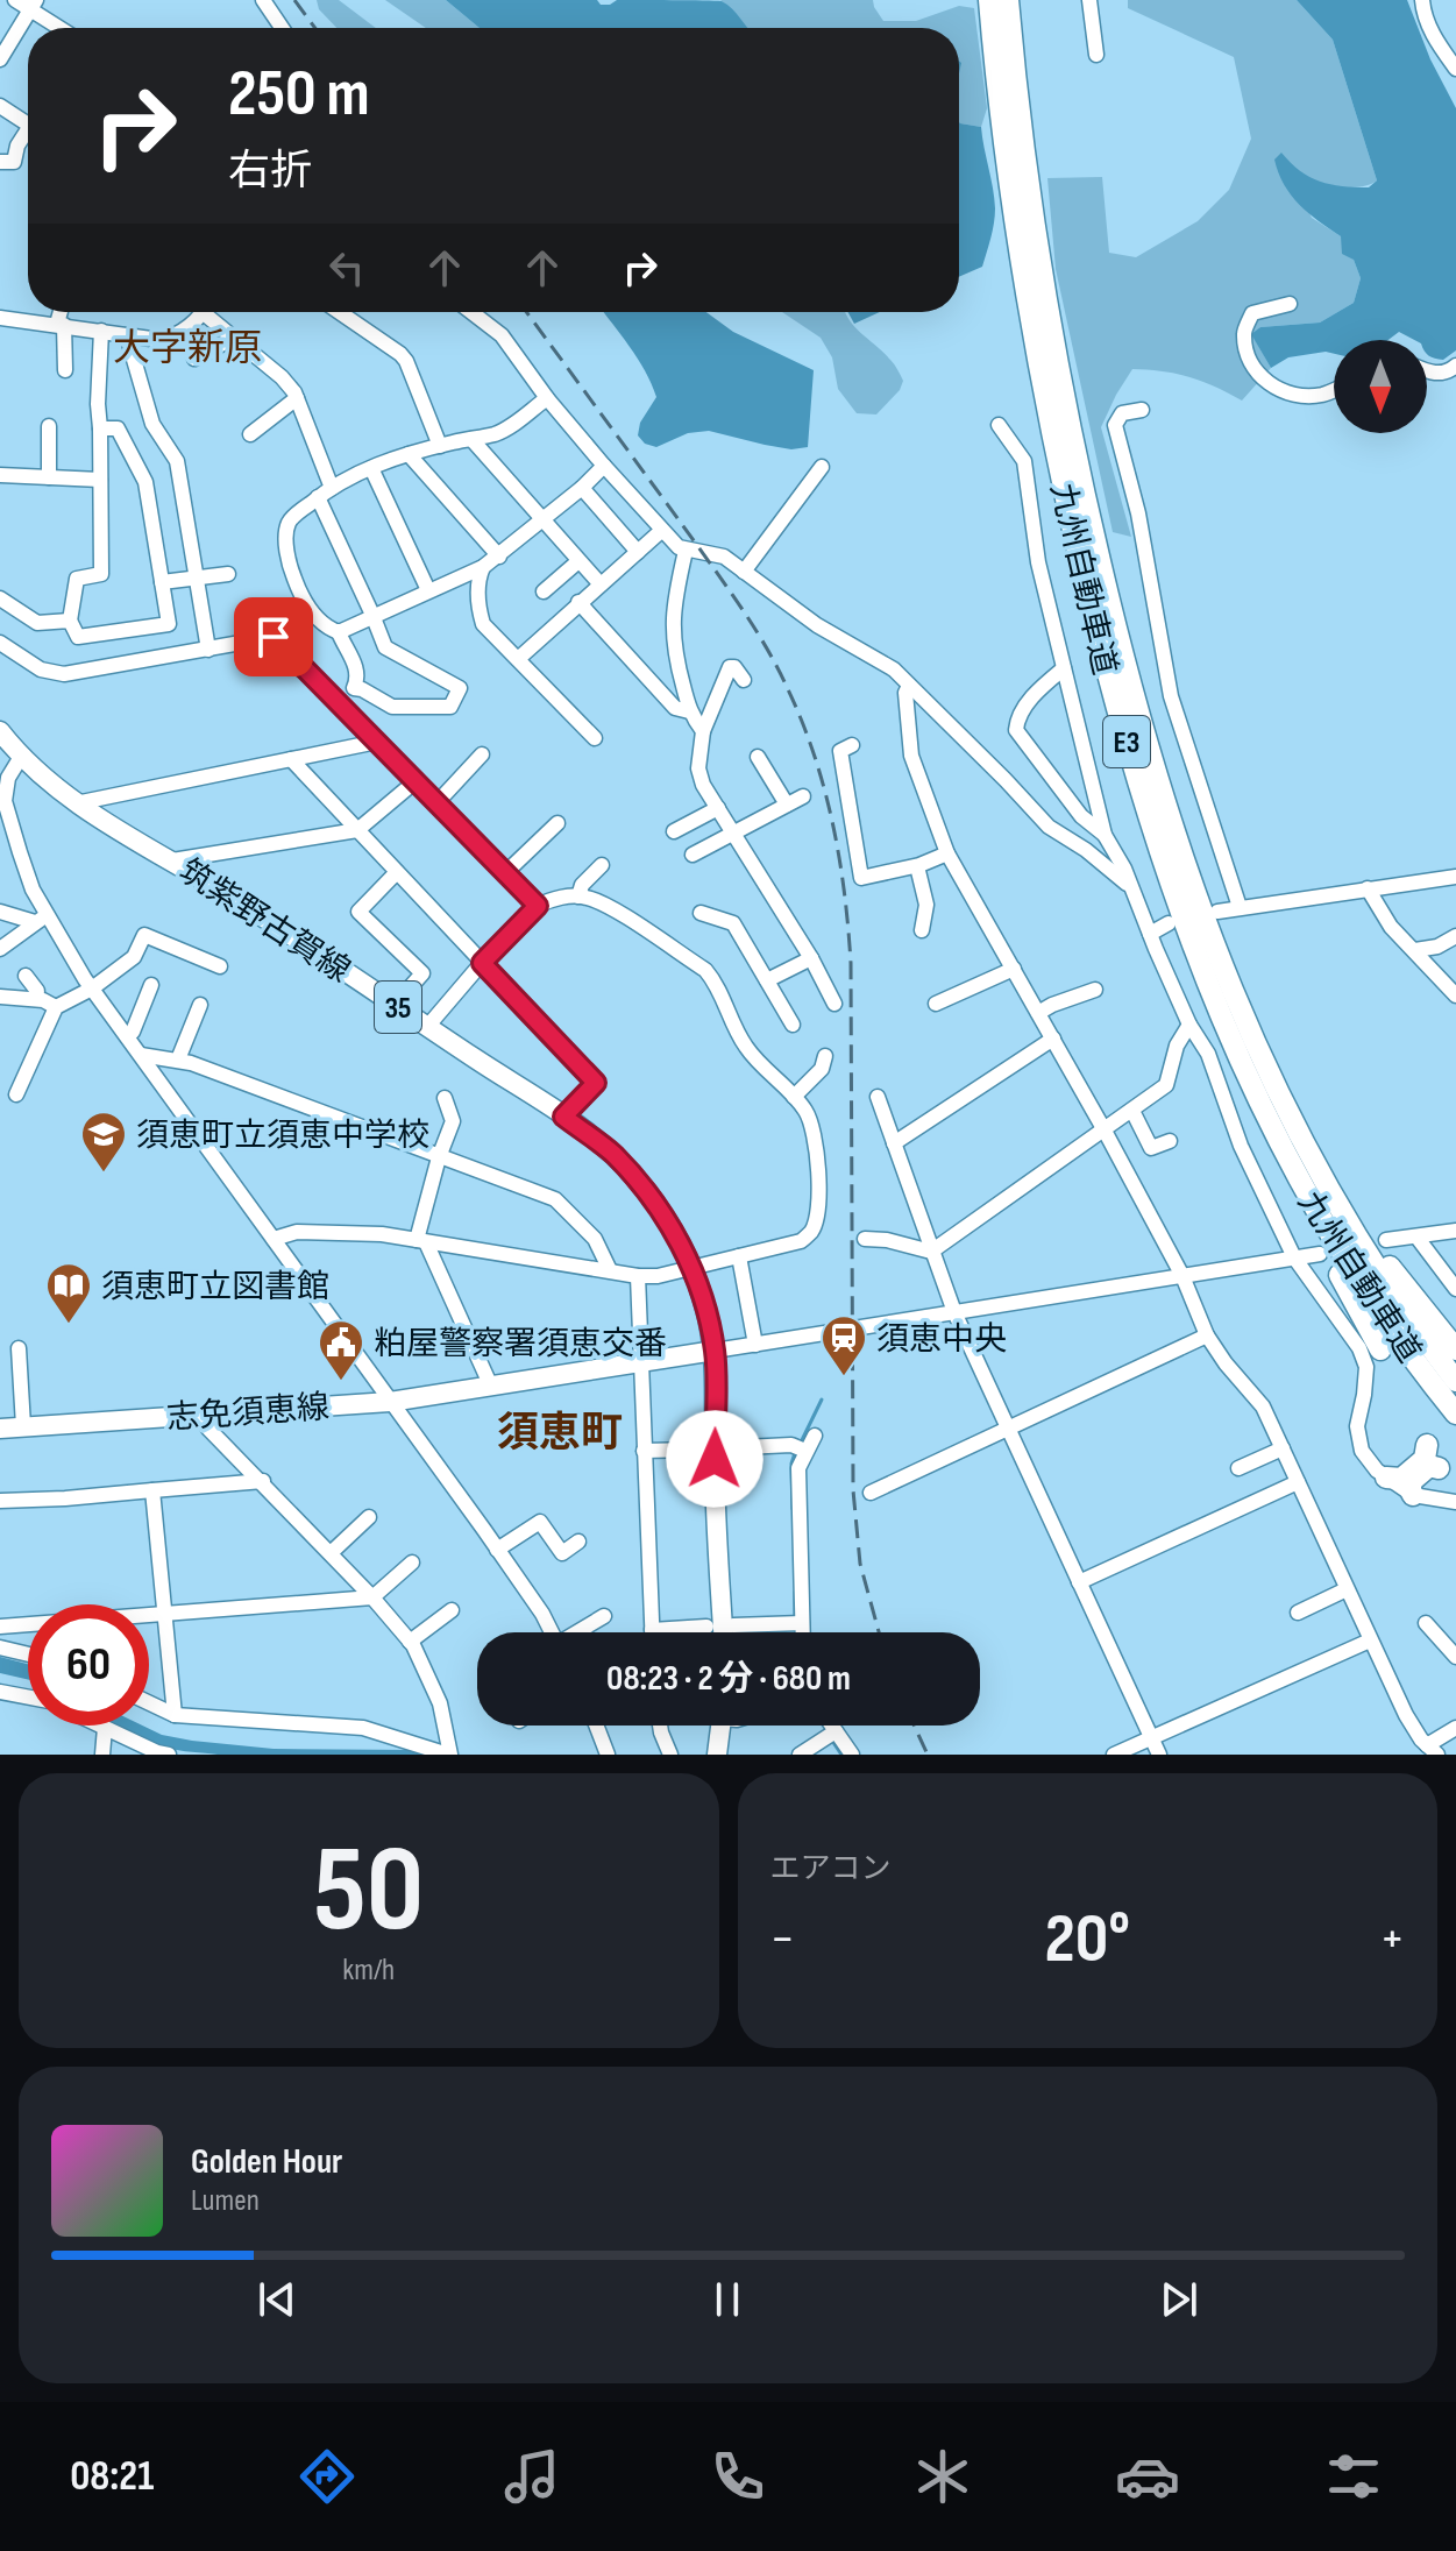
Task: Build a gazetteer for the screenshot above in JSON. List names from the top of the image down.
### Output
{
  "streets": {
    "highway": ["九州自動車道", "E3"],
    "main road": ["筑紫野古賀線", "35", "志免須恵線"]
  },
  "crossings": [
    ["筑紫野古賀線", "志免須恵線"]
  ],
  "districts": ["大字新原", "須恵町"],
  "places": {
    "school or university": ["須恵町立須恵中学校"],
    "library": ["須恵町立図書館"],
    "station": ["須恵中央"],
    "public building": ["粕屋警察署須恵交番"]
  },
  "north": "bottom",
  "page": {
    "turn": ["250 m", "右折"],
    "limit": "60",
    "trip": "08:23 · 2 分 · 680 m",
    "tile": [
      ["50", "km/h"],
      "エアコン"
    ],
    "heat": ["−", "20°", "+"],
    "song": ["Golden Hour", "Lumen"],
    "tabs": "08:21"
  }
}
